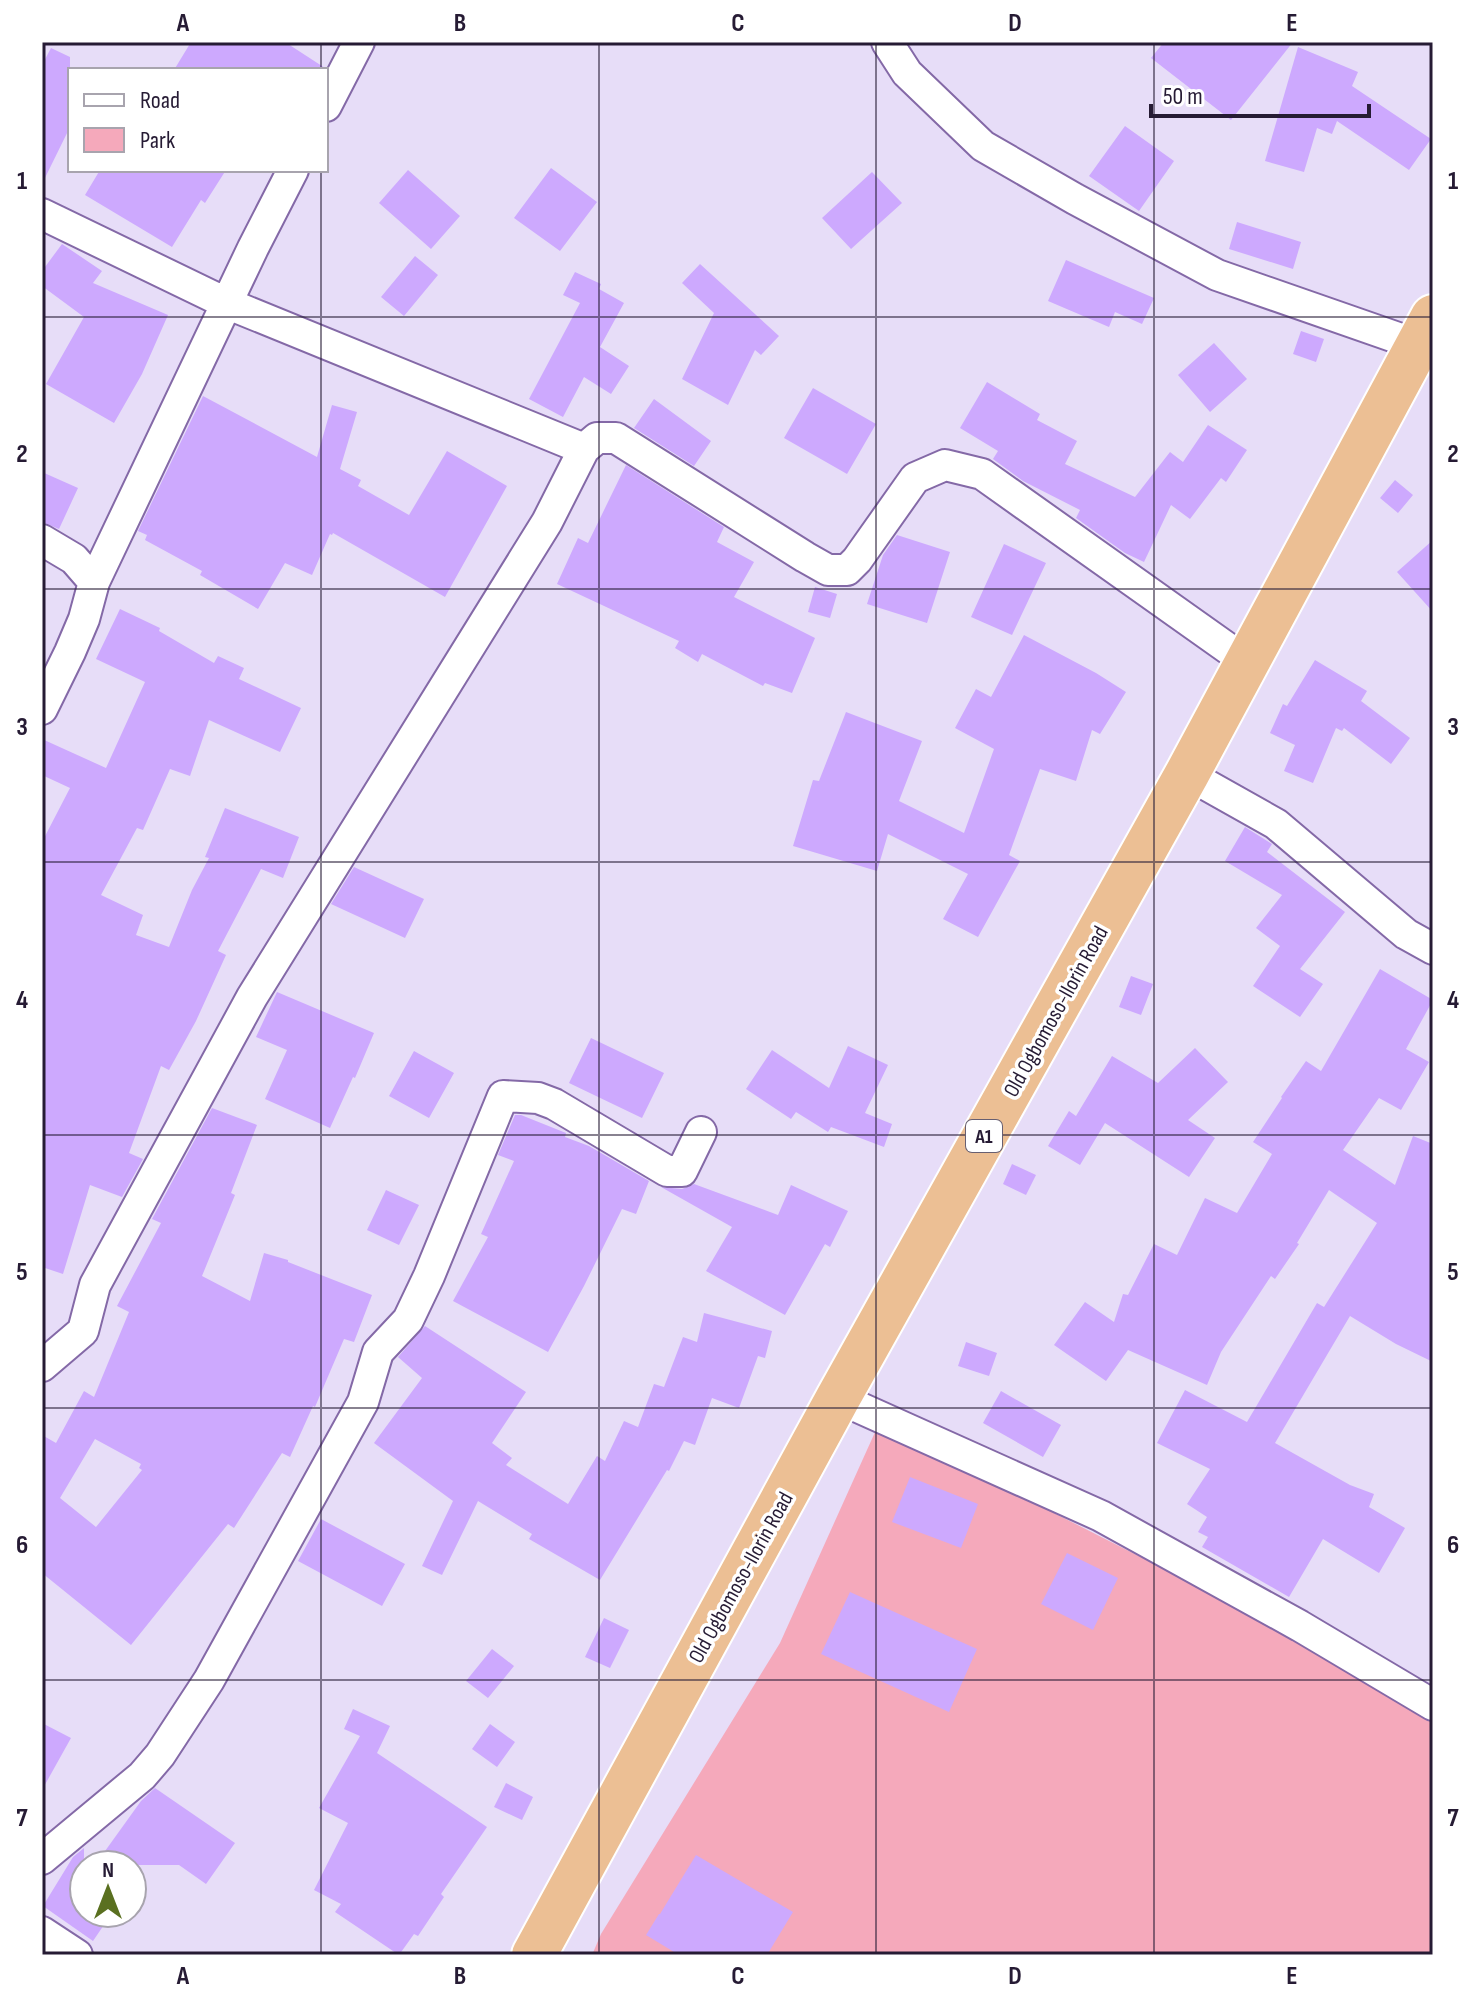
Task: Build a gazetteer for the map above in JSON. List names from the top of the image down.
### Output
{
  "streets": {
    "highway": ["Old Ogbomoso-Ilorin Road", "A1"]
  },
  "legend": ["Road", "Park"],
  "scale_bar": "50 m",
  "north": "top",
  "grid": {
    "columns": [
      "A",
      "B",
      "C",
      "D",
      "E"
    ],
    "rows": [
      "1",
      "2",
      "3",
      "4",
      "5",
      "6",
      "7"
    ]
  }
}
